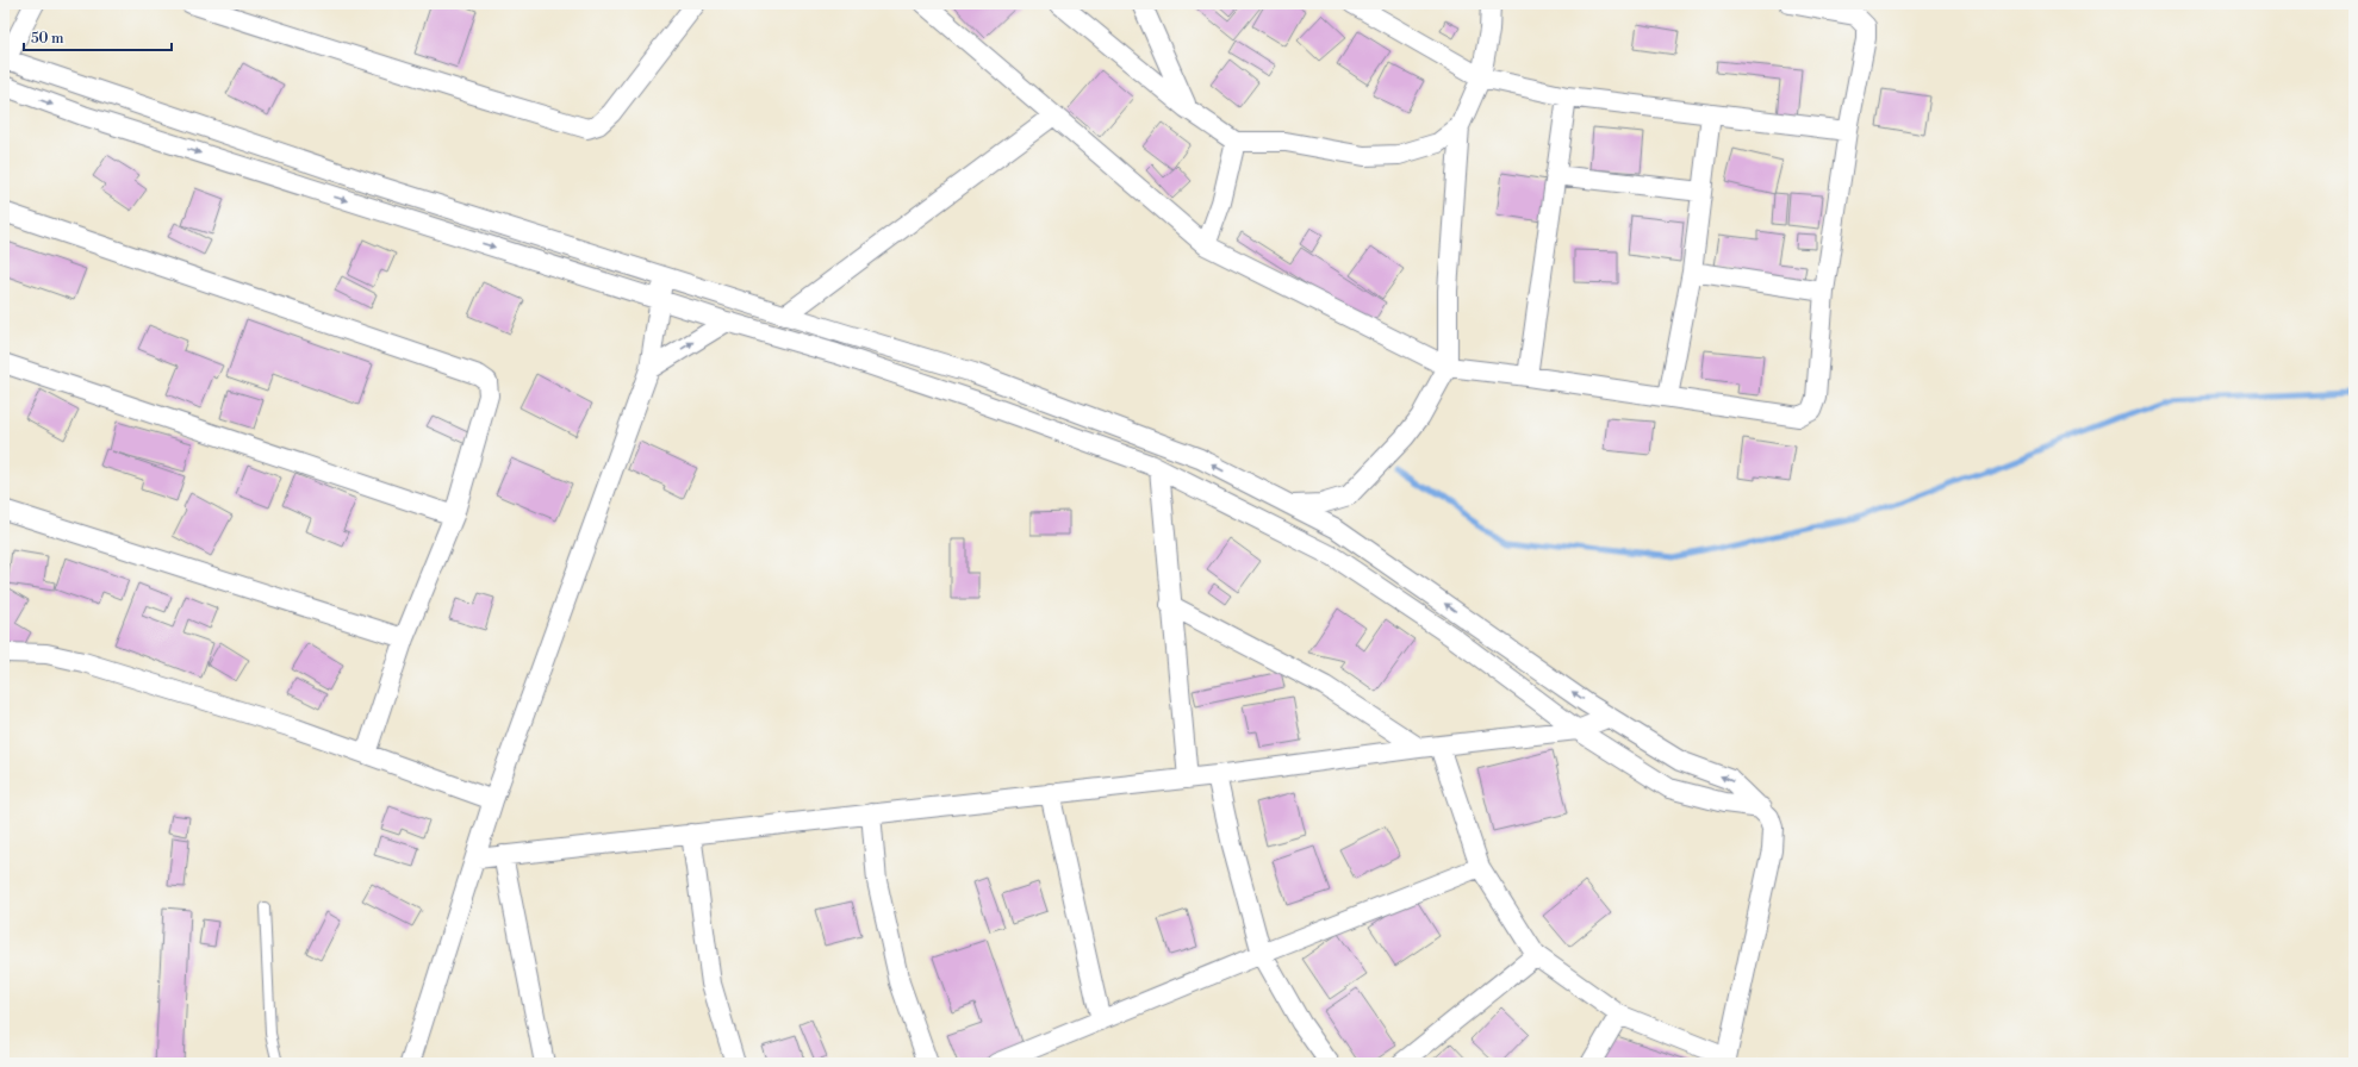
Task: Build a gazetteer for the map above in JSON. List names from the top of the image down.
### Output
{
  "scale_bar": "50 m"
}
